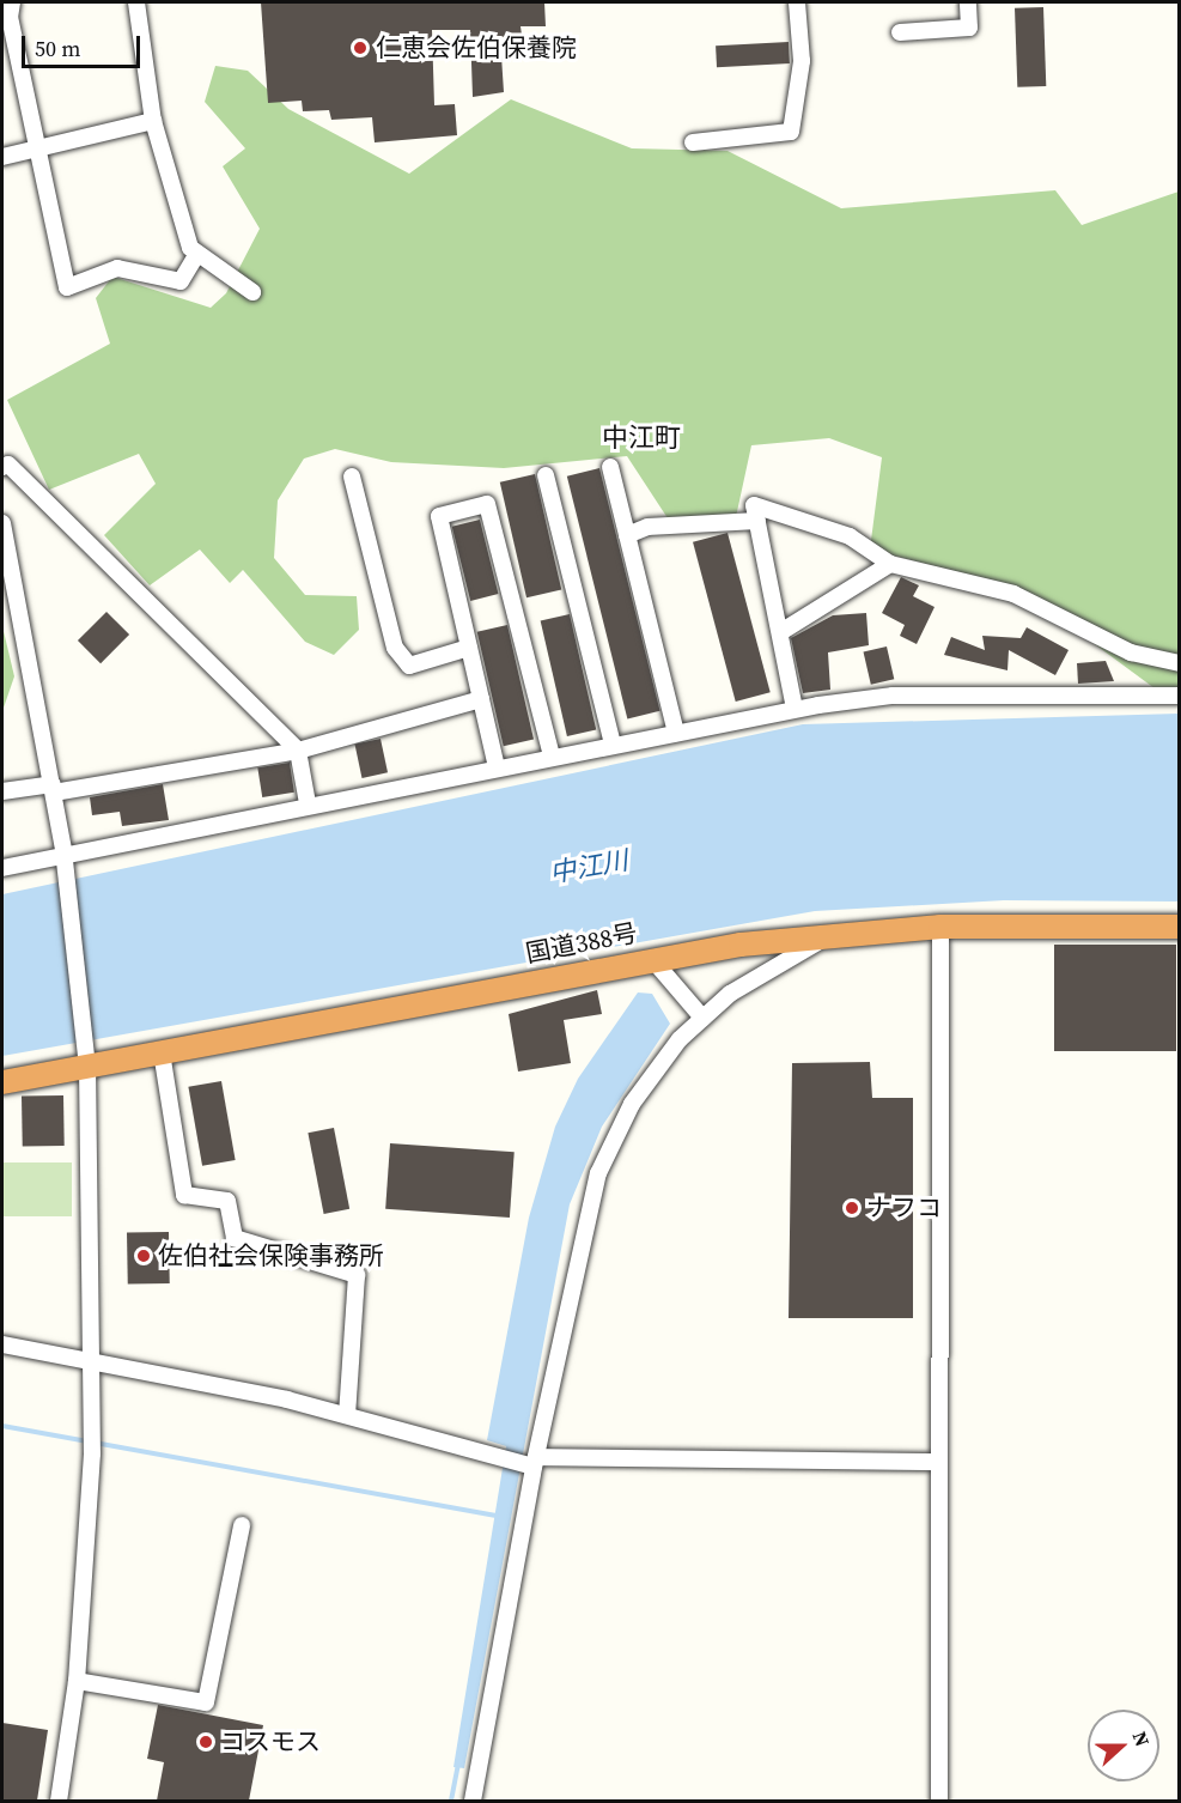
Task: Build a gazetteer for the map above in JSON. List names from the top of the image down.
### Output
{
  "streets": {
    "highway": ["国道388号"]
  },
  "districts": ["中江町"],
  "water": ["中江川"],
  "places": [
    "仁恵会佐伯保養院",
    "ナフコ",
    "佐伯社会保険事務所",
    "コスモス"
  ],
  "scale_bar": "50 m",
  "north": "right"
}
